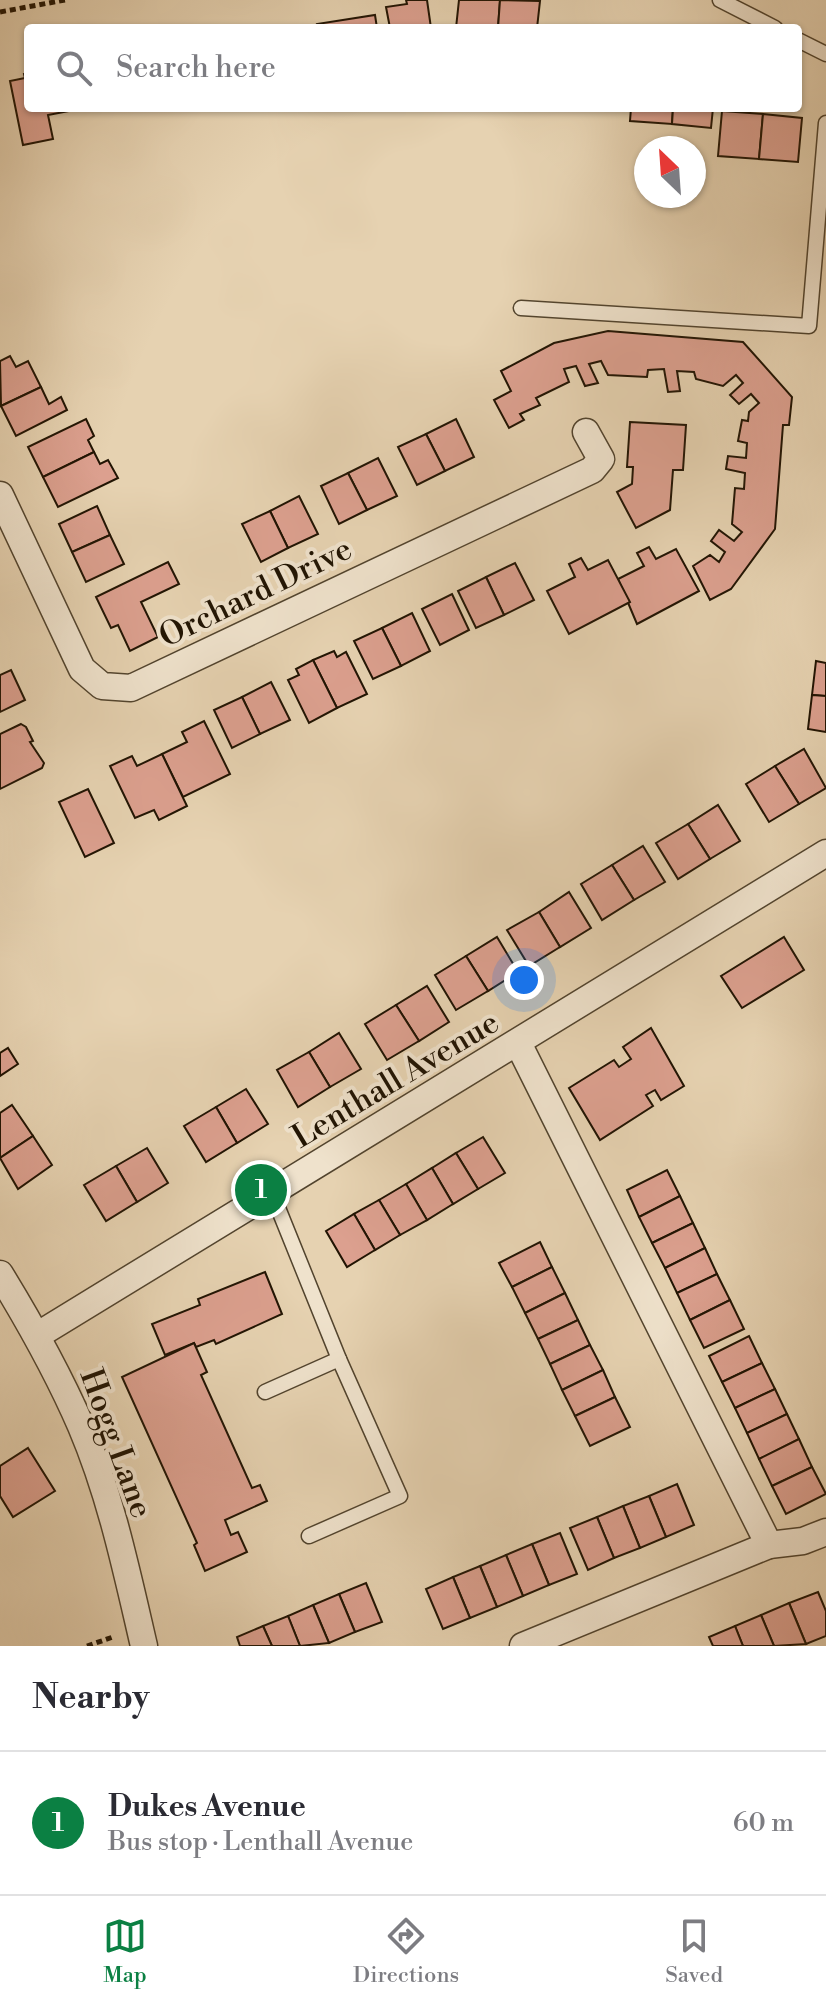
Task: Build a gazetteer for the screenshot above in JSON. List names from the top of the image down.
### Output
{
  "streets": {
    "street": ["Orchard Drive", "Lenthall Avenue", "Hogg Lane"]
  },
  "crossings": [
    ["Lenthall Avenue", "Hogg Lane"]
  ],
  "north": "top left",
  "page": {
    "search": "Search here",
    "pins": "1",
    "heading": "Nearby",
    "list": [
      {
        "mark": "1",
        "name": "Dukes Avenue",
        "note": "Bus stop · Lenthall Avenue",
        "value": "60 m"
      }
    ],
    "nav": ["Map", "Directions", "Saved"]
  }
}
